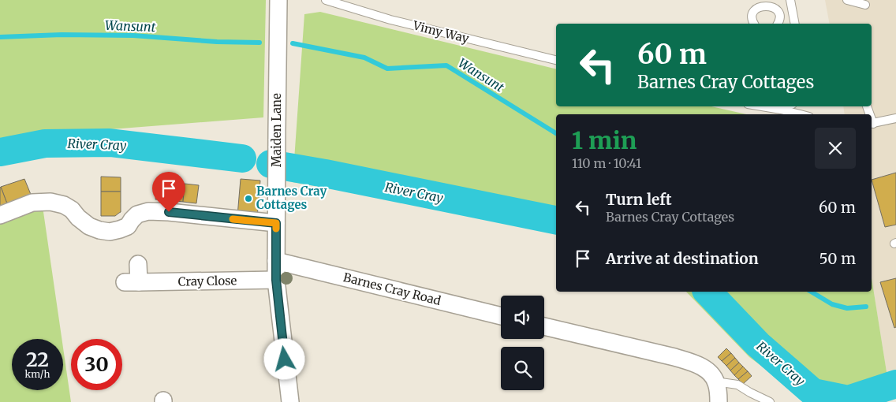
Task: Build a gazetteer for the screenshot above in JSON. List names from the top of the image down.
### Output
{
  "streets": {
    "street": ["Maiden Lane", "Cray Close", "Barnes Cray Road"],
    "lane": ["Vimy Way"]
  },
  "crossings": [
    ["Maiden Lane", "Cray Close"],
    ["Maiden Lane", "Barnes Cray Road"]
  ],
  "water": ["Wansunt", "River Cray"],
  "places": ["Barnes Cray Cottages"],
  "page": {
    "turn": ["60 m", "Barnes Cray Cottages"],
    "heading": ["1 min", "110 m · 10:41"],
    "list": [
      {
        "name": "Turn left",
        "note": "Barnes Cray Cottages",
        "value": "60 m"
      },
      {
        "name": "Arrive at destination",
        "value": "50 m"
      }
    ],
    "speed": "22 km/h",
    "limit": "30"
  }
}
